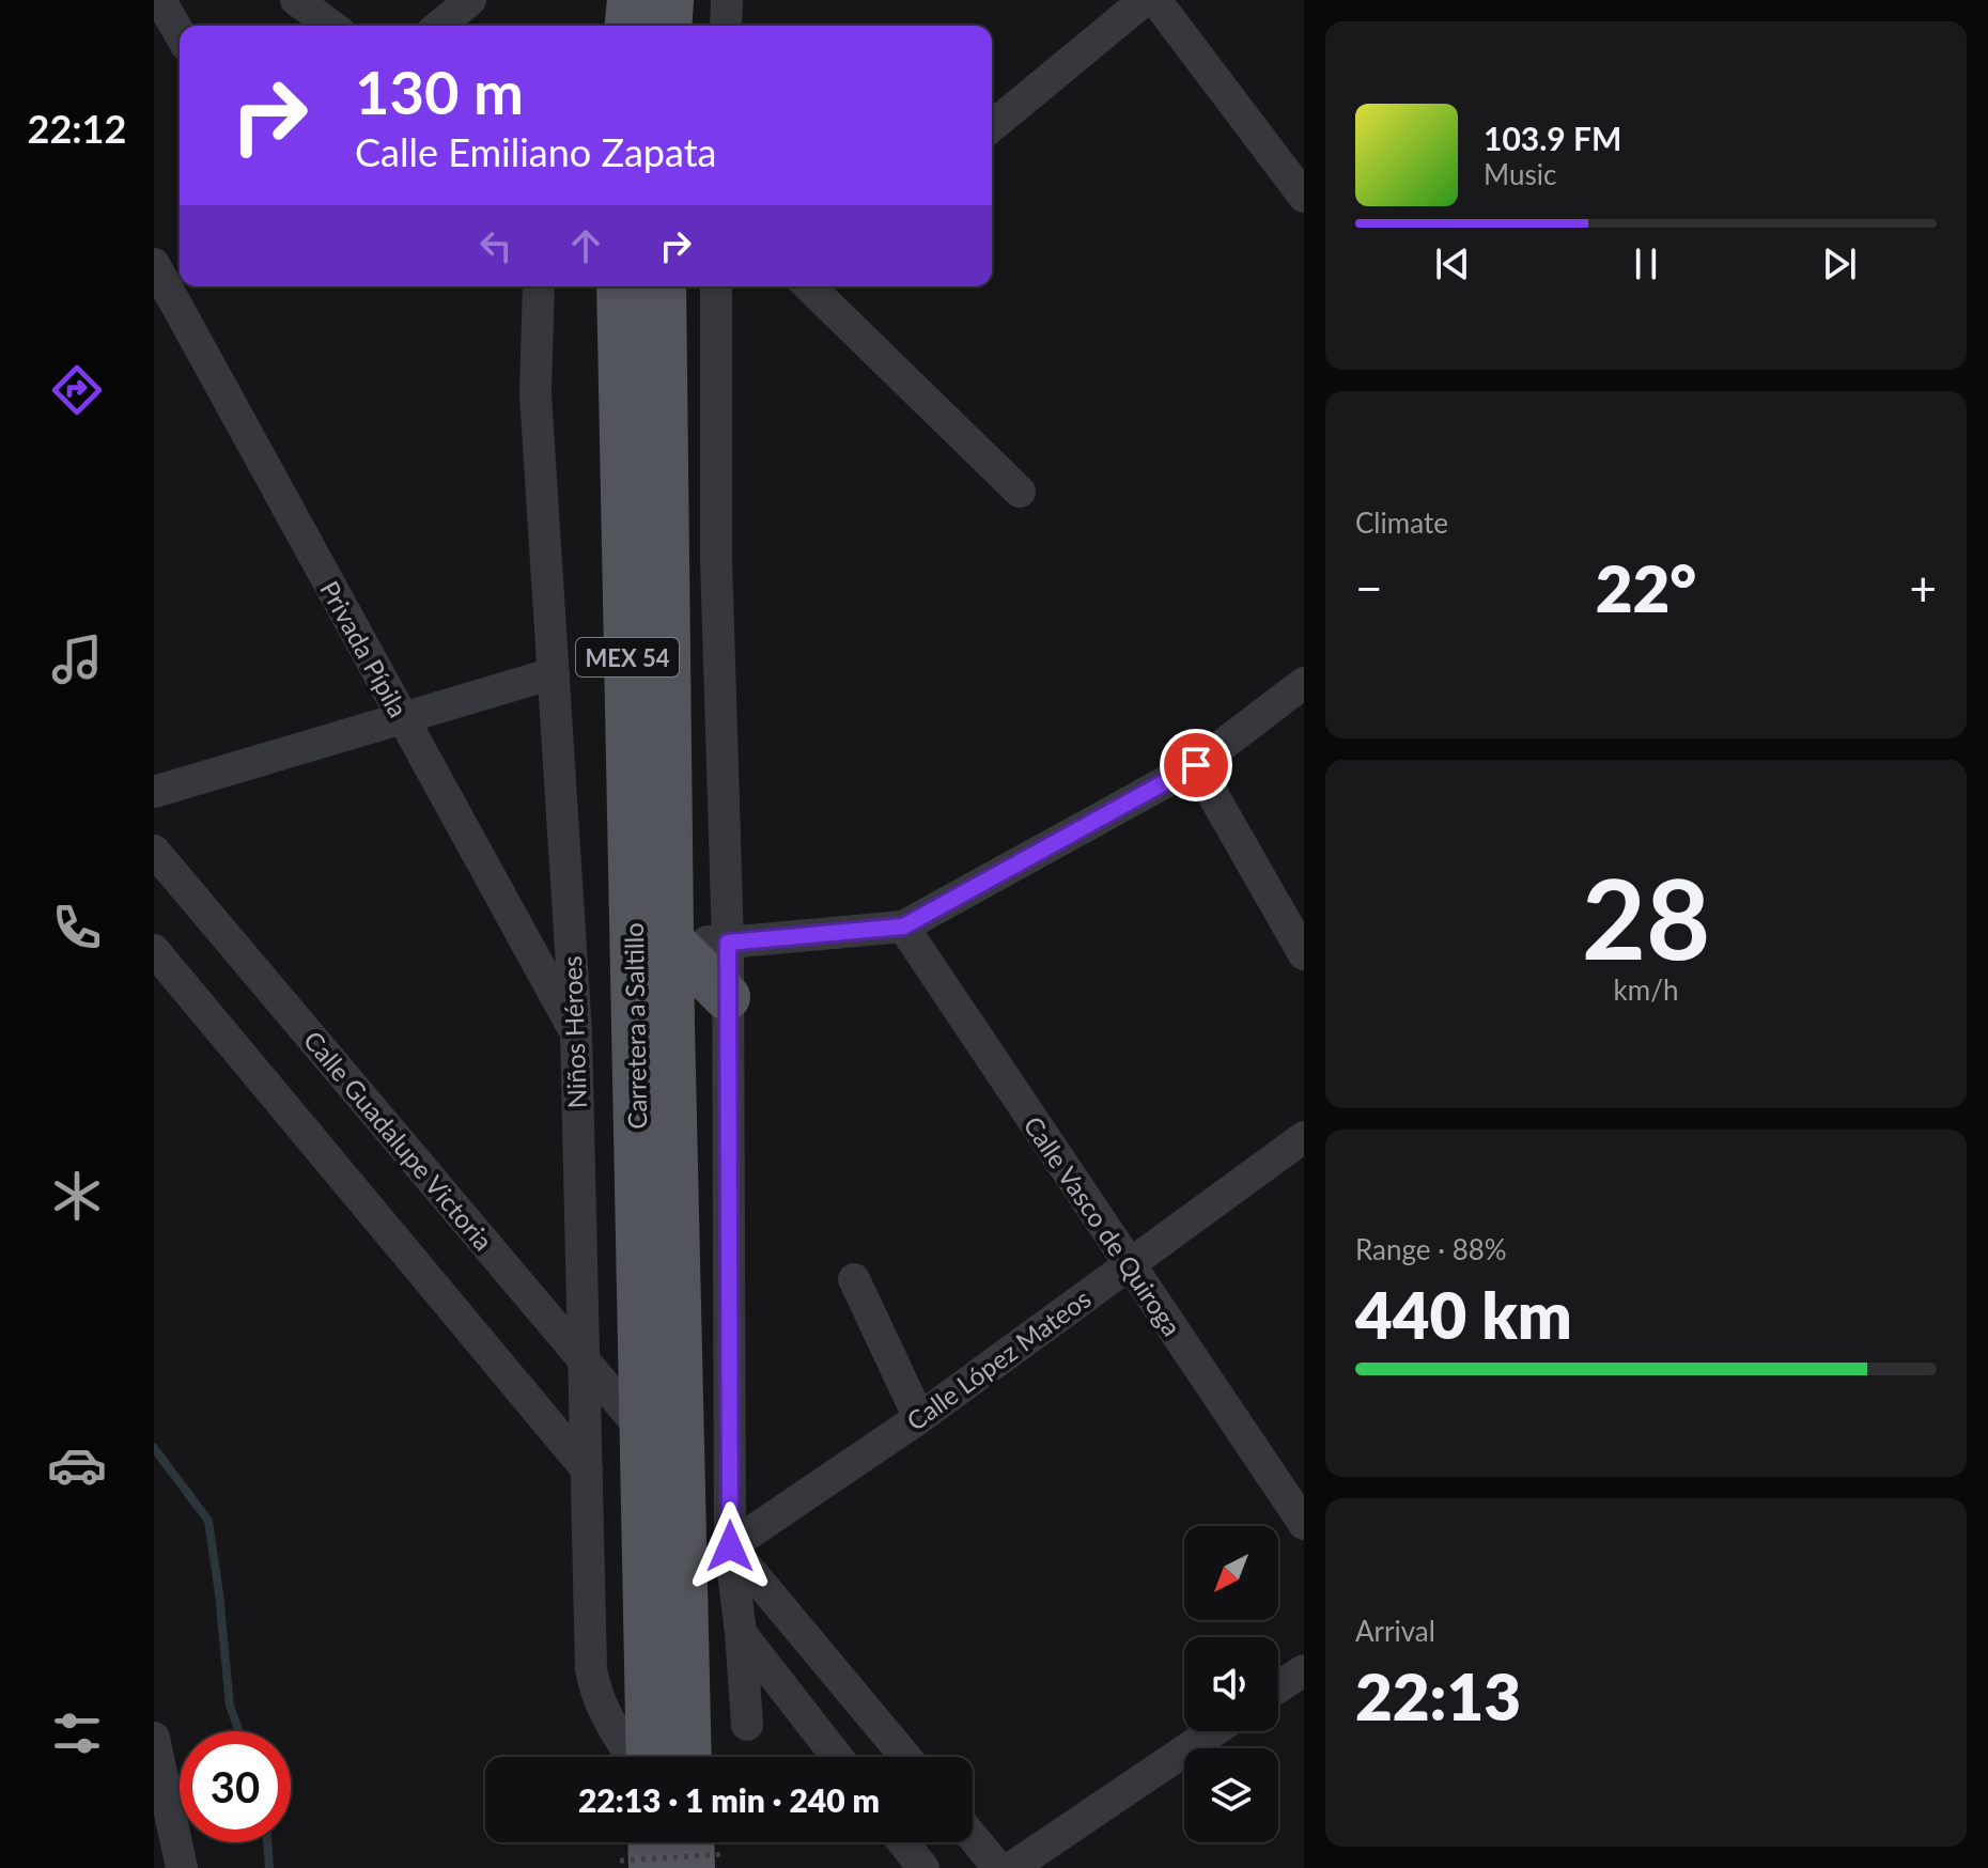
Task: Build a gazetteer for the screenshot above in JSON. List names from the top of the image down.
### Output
{
  "streets": {
    "main road": ["MEX 54", "Carretera a Saltillo"],
    "street": [
      "Privada Pípila",
      "Niños Héroes",
      "Calle Guadalupe Victoria",
      "Calle Vasco de Quiroga",
      "Calle López Mateos"
    ]
  },
  "crossings": [
    ["Privada Pípila", "Niños Héroes"],
    ["Carretera a Saltillo", "Calle Guadalupe Victoria"],
    ["Niños Héroes", "Calle Guadalupe Victoria"],
    ["Calle Vasco de Quiroga", "Calle López Mateos"]
  ],
  "north": "bottom left",
  "page": {
    "tabs": "22:12",
    "turn": ["130 m", "Calle Emiliano Zapata"],
    "song": ["103.9 FM", "Music"],
    "tile": [
      "Climate",
      ["28", "km/h"],
      ["Range · 88%", "440 km"],
      ["Arrival", "22:13"]
    ],
    "heat": ["−", "22°", "+"],
    "limit": "30",
    "trip": "22:13 · 1 min · 240 m"
  }
}
